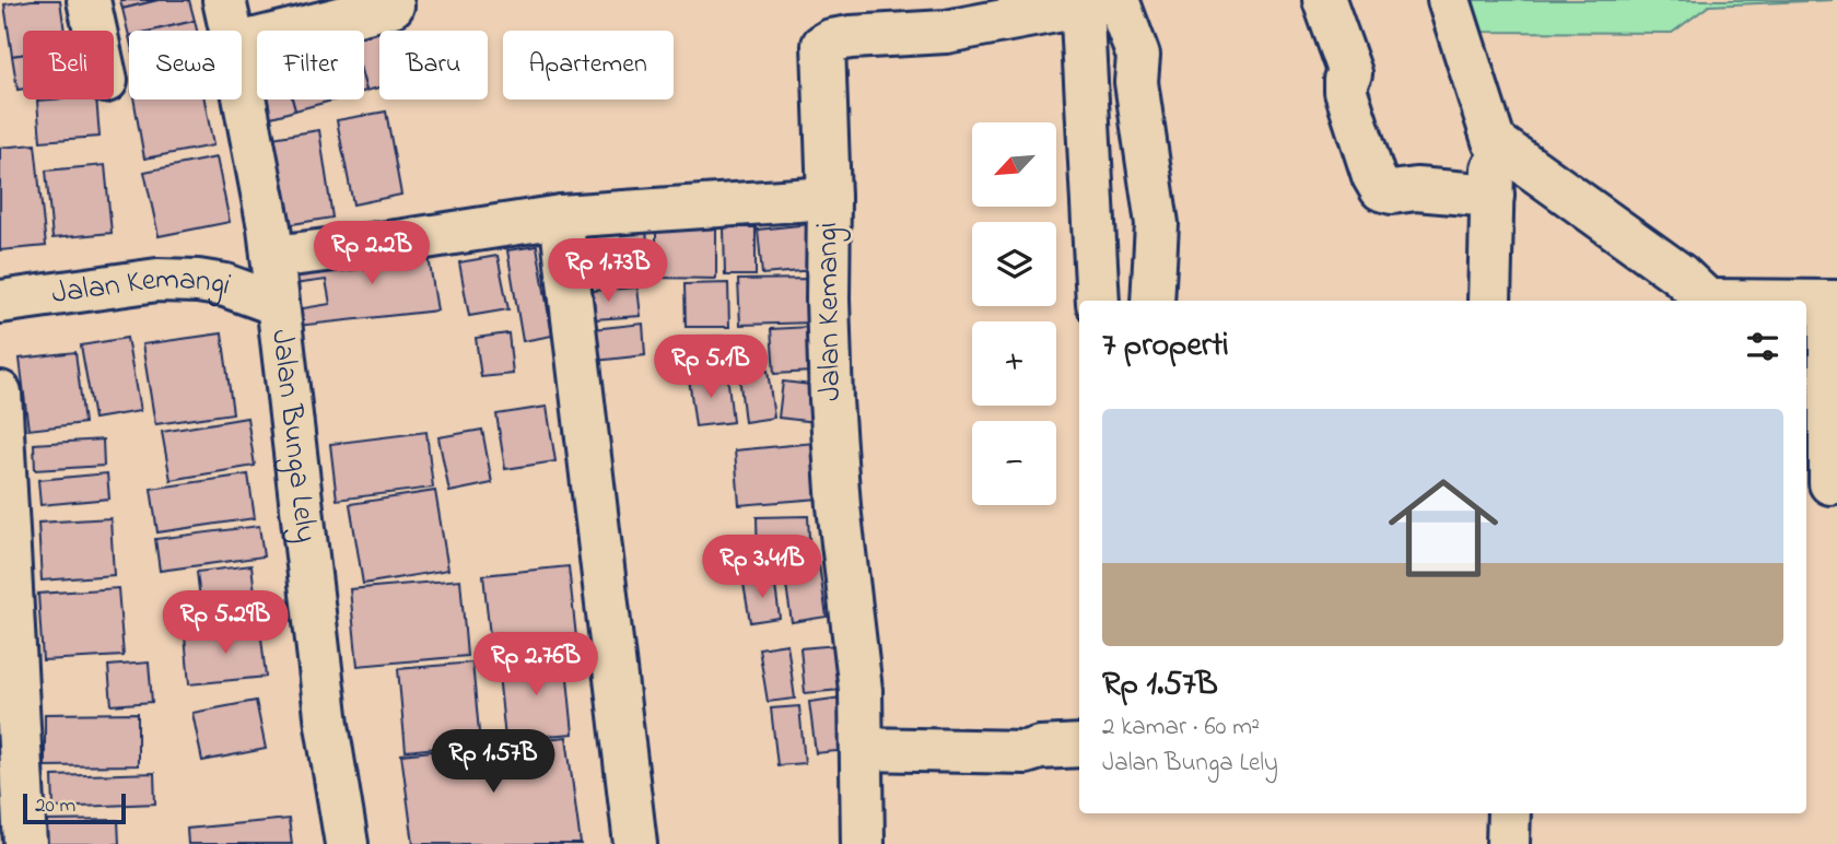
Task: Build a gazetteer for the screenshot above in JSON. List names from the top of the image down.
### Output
{
  "streets": {
    "street": ["Jalan Kemangi", "Jalan Bunga Lely"]
  },
  "crossings": [
    ["Jalan Kemangi", "Jalan Bunga Lely"]
  ],
  "scale_bar": "20 m",
  "north": "bottom left",
  "page": {
    "chip": [
      "Beli",
      "Sewa",
      "Filter",
      "Baru",
      "Apartemen"
    ],
    "map_buttons": ["+", "−"],
    "price": [
      "Rp 2.2B",
      "Rp 1.73B",
      "Rp 5.1B",
      "Rp 3.41B",
      "Rp 5.29B",
      "Rp 2.76B",
      "Rp 1.57B"
    ],
    "heading": "7 properti",
    "list": [
      {
        "name": "Rp 1.57B",
        "note": "2 kamar · 60 m² · Jalan Bunga Lely"
      }
    ],
    "scale": "20 m"
  }
}
